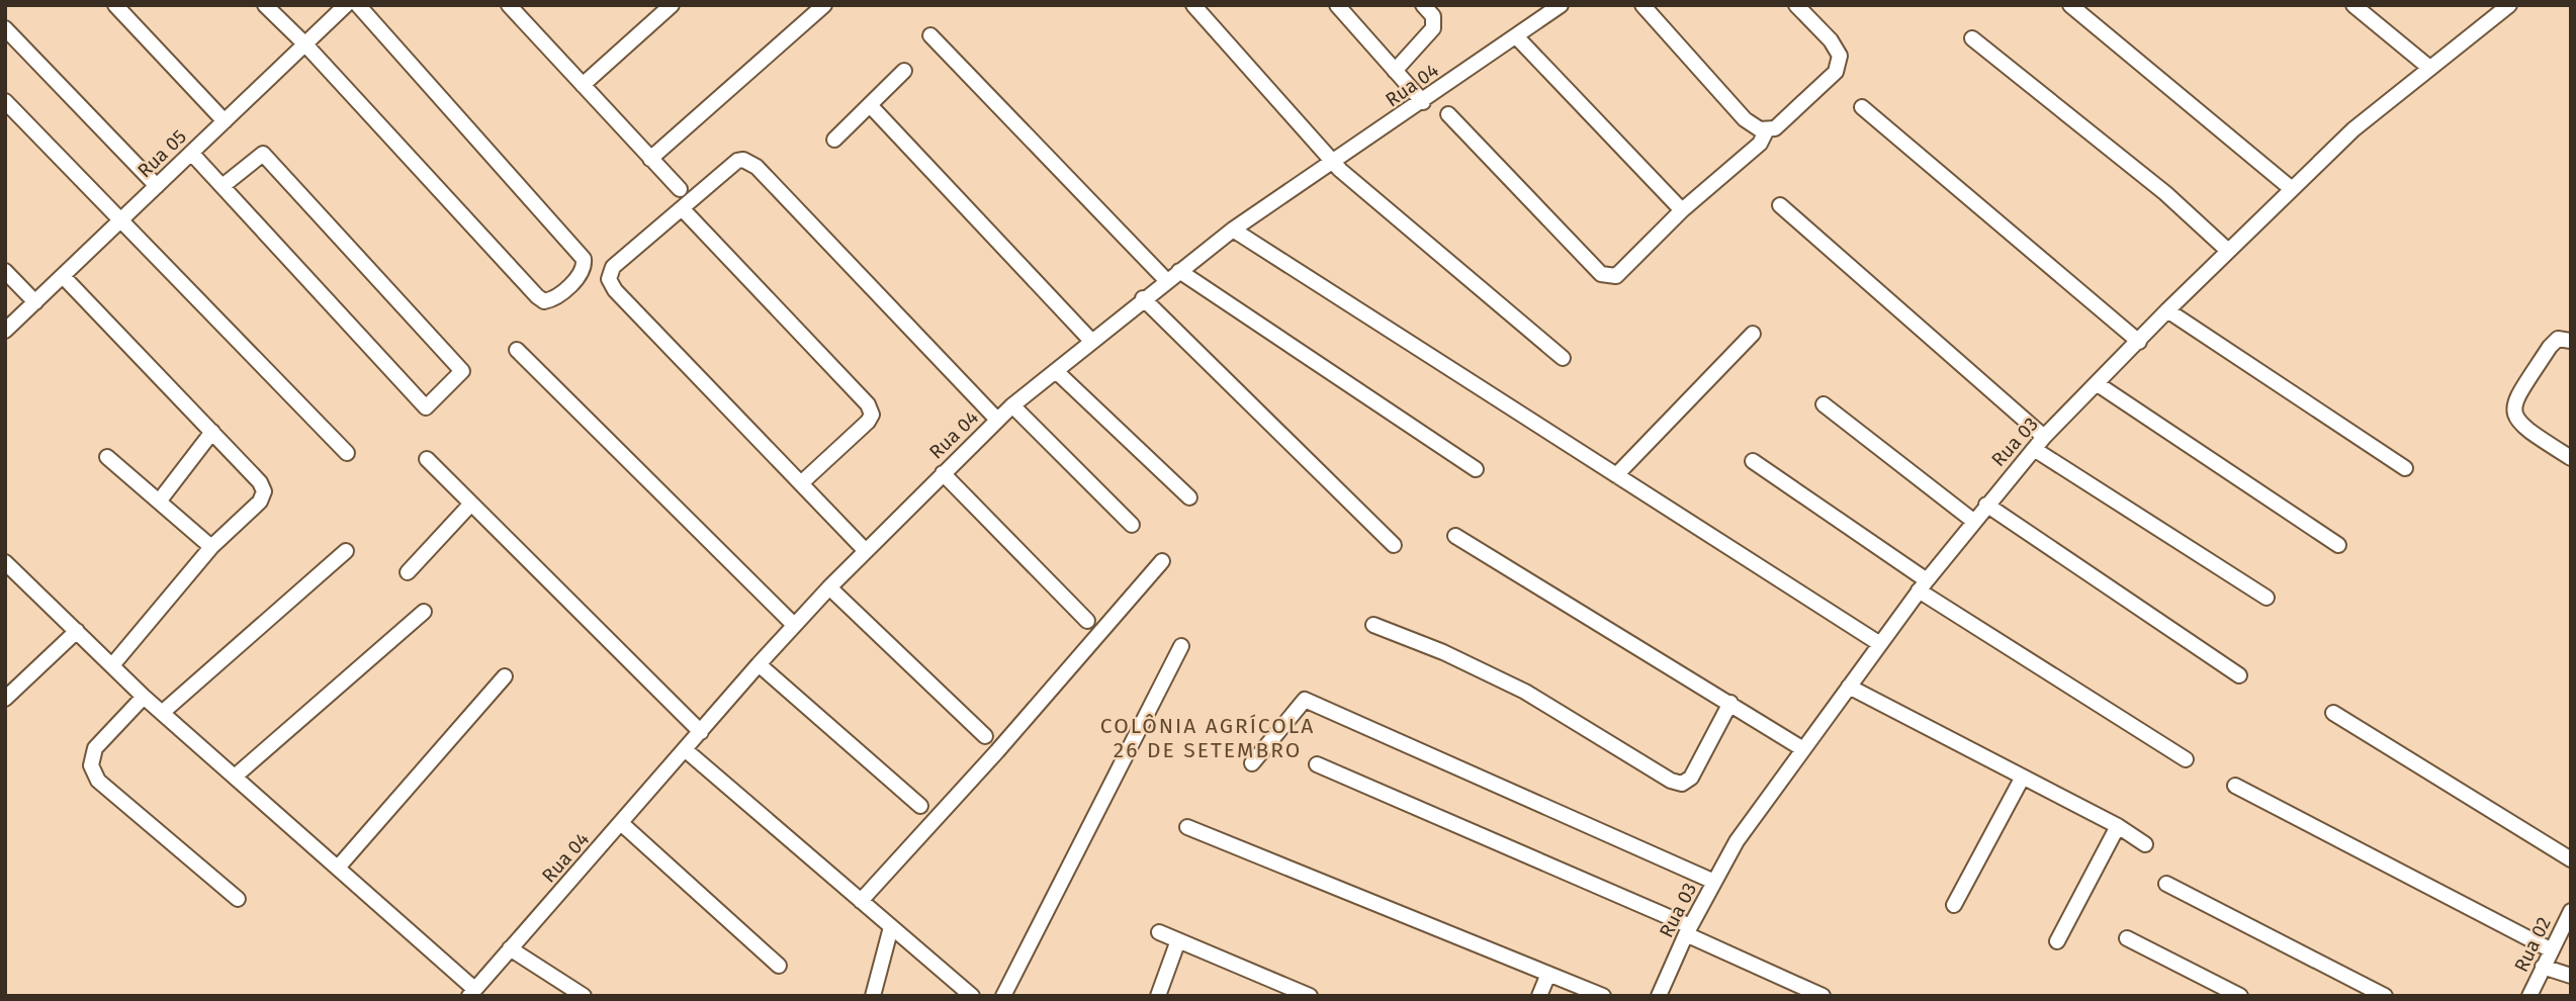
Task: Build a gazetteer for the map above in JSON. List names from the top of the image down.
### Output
{
  "streets": {
    "street": [
      "Rua 04",
      "Rua 05",
      "Rua 03",
      "Rua 02"
    ]
  },
  "districts": ["COLÔNIA AGRÍCOLA 26 DE SETEMBRO"]
}
